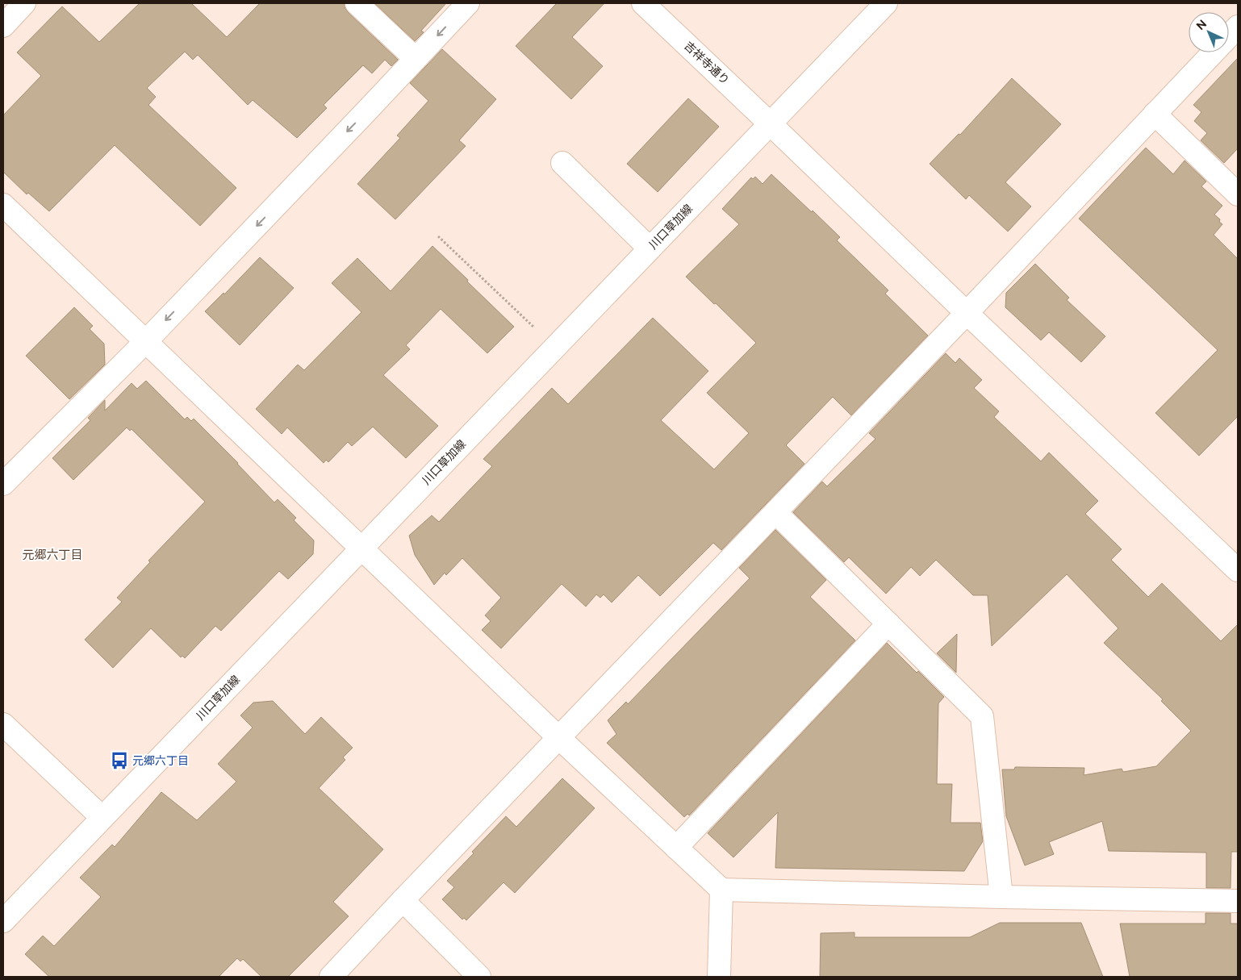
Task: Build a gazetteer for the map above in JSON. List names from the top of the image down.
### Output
{
  "streets": {
    "street": ["吉祥寺通り", "川口草加線"]
  },
  "crossings": [
    ["吉祥寺通り", "川口草加線"]
  ],
  "districts": ["元郷六丁目"],
  "places": {
    "bus stop": ["元郷六丁目"]
  },
  "north": "top left"
}
